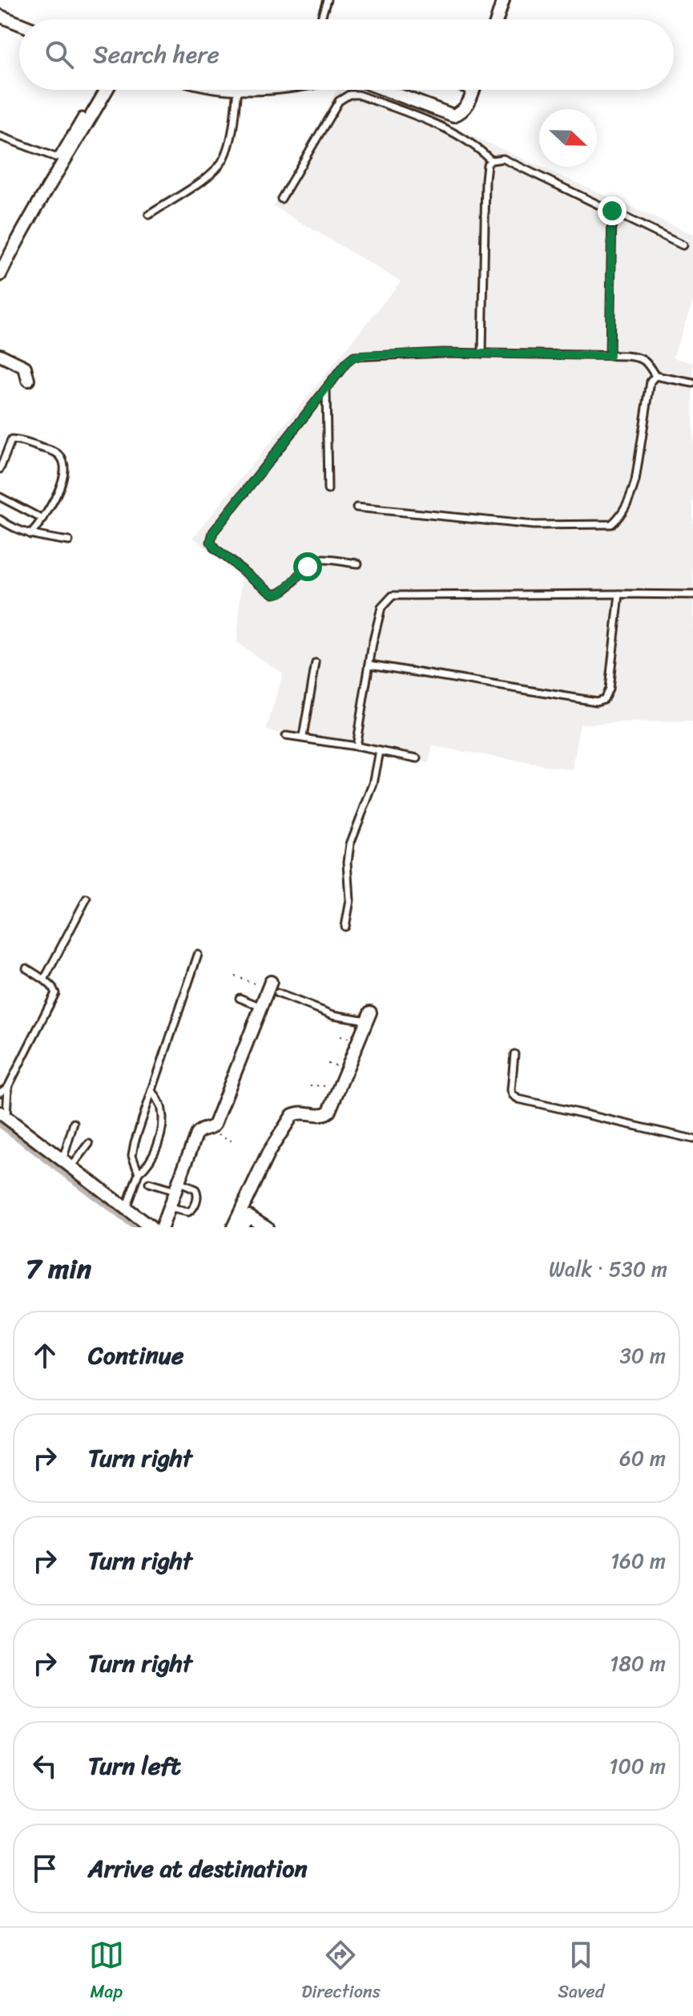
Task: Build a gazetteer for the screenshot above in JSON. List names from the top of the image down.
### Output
{
  "north": "right",
  "page": {
    "search": "Search here",
    "heading": ["7 min", "Walk · 530 m"],
    "list": [
      ["Continue", "30 m"],
      ["Turn right", "60 m"],
      ["Turn right", "160 m"],
      ["Turn right", "180 m"],
      ["Turn left", "100 m"],
      "Arrive at destination"
    ],
    "nav": ["Map", "Directions", "Saved"]
  }
}
